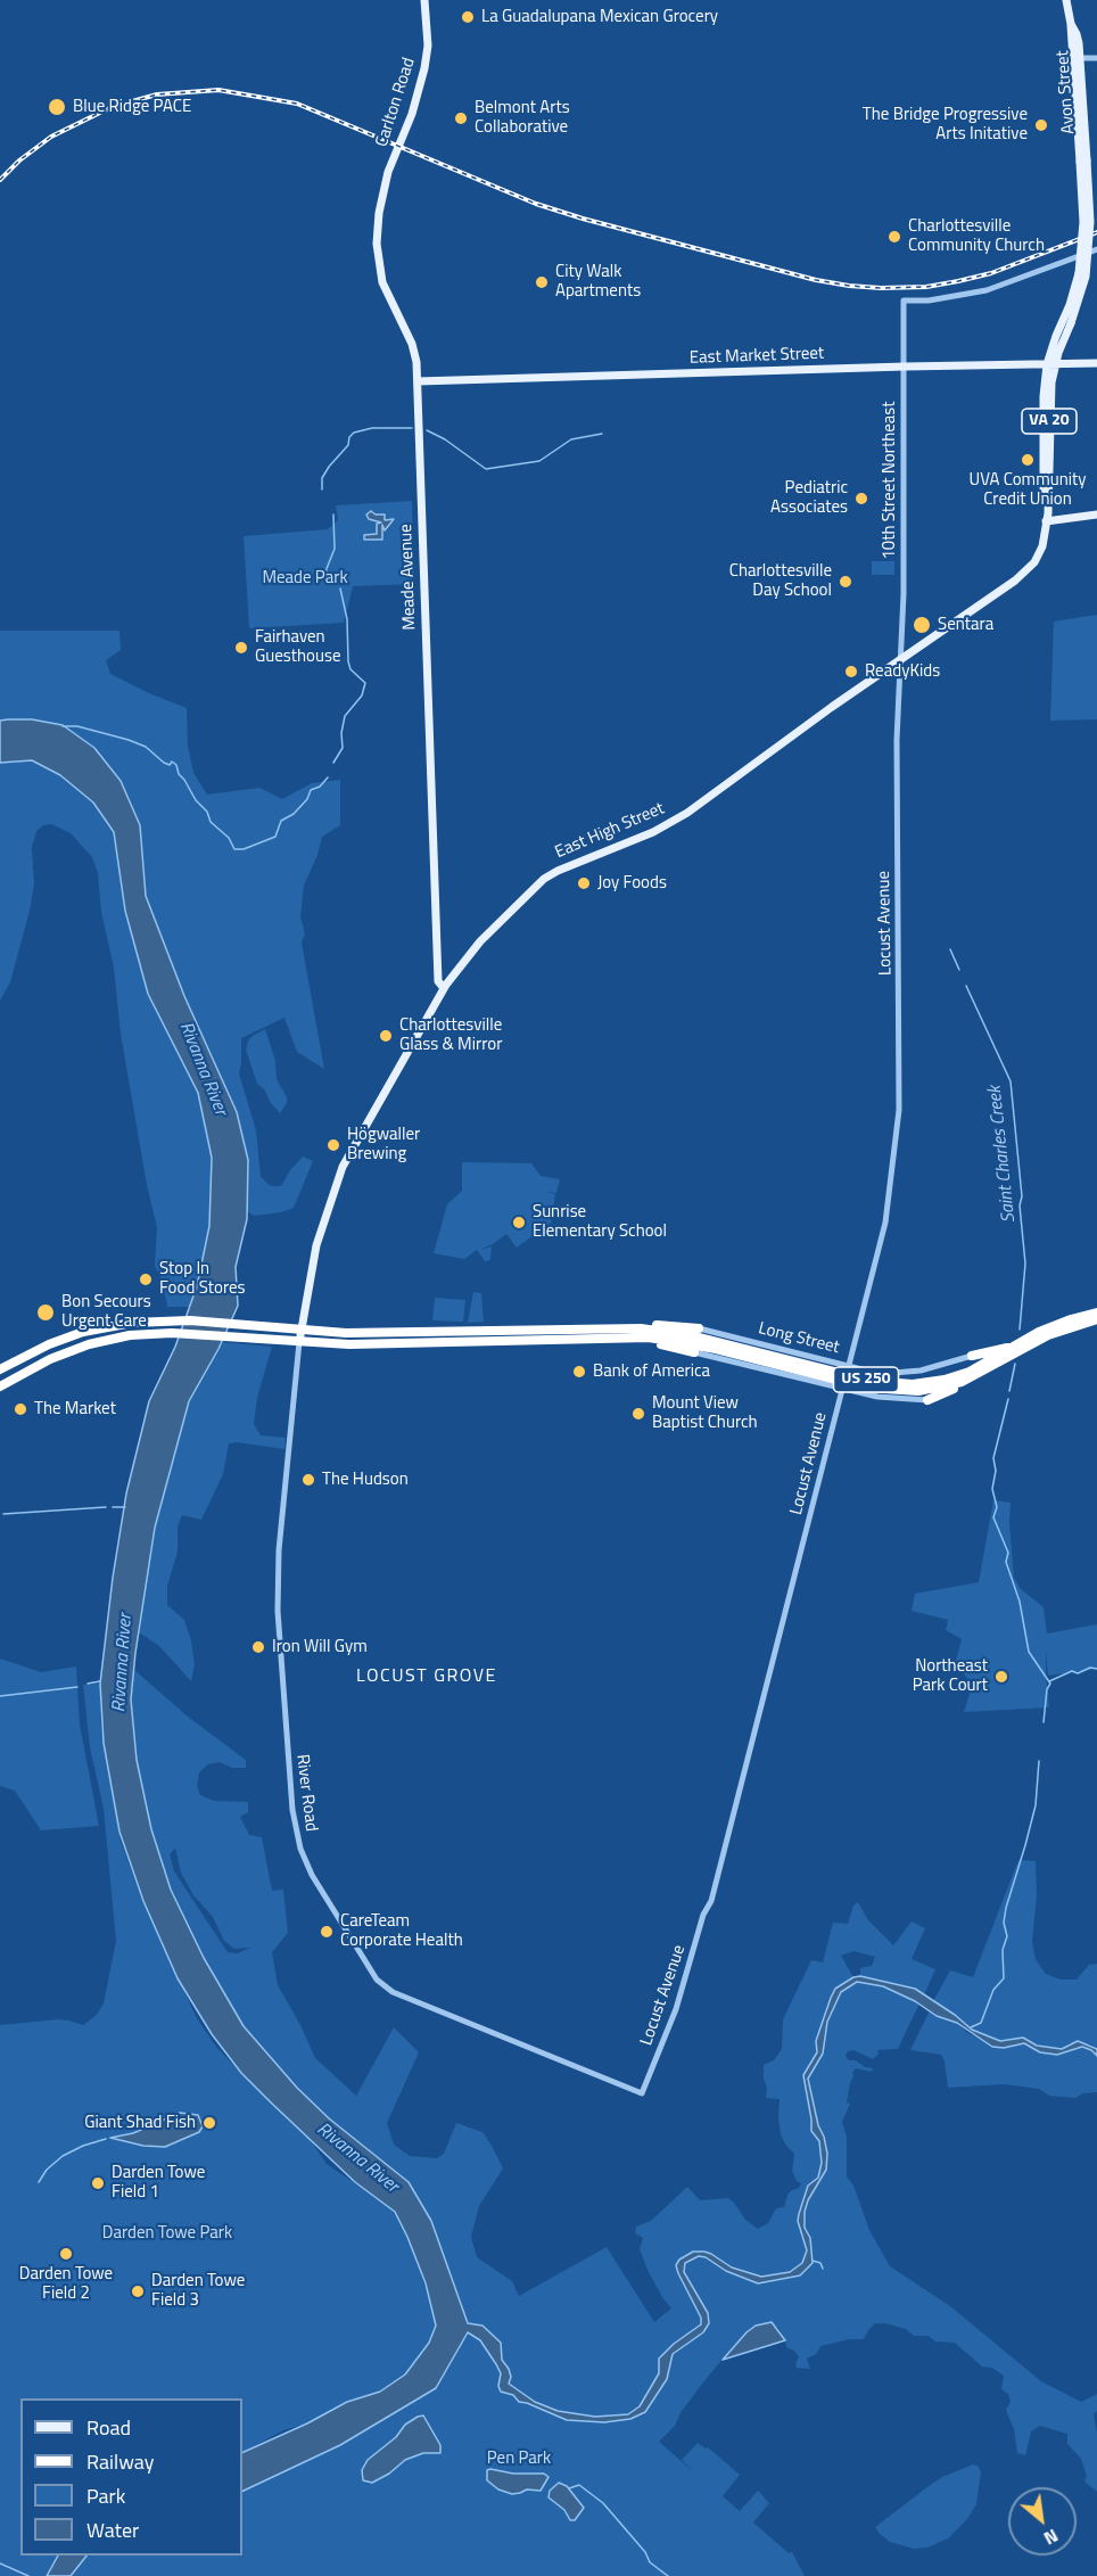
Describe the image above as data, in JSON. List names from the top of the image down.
{
  "streets": {
    "highway": ["US 250"],
    "main road": [
      "Avon Street",
      "Carlton Road",
      "East Market Street",
      "VA 20",
      "Meade Avenue",
      "East High Street"
    ],
    "street": [
      "10th Street Northeast",
      "Locust Avenue",
      "Long Street",
      "River Road"
    ]
  },
  "crossings": [
    ["Avon Street", "VA 20"],
    ["Carlton Road", "Meade Avenue"],
    ["East Market Street", "VA 20"],
    ["East Market Street", "10th Street Northeast"],
    ["East Market Street", "Meade Avenue"],
    ["VA 20", "East High Street"],
    ["10th Street Northeast", "East High Street"],
    ["10th Street Northeast", "Locust Avenue"],
    ["Meade Avenue", "East High Street"],
    ["East High Street", "Locust Avenue"],
    ["East High Street", "US 250"],
    ["East High Street", "River Road"],
    ["Locust Avenue", "Long Street"],
    ["Locust Avenue", "River Road"],
    ["US 250", "River Road"]
  ],
  "districts": ["LOCUST GROVE"],
  "water": ["Rivanna River", "Saint Charles Creek"],
  "parks": ["Meade Park", "Darden Towe Park", "Pen Park"],
  "places": [
    "La Guadalupana Mexican Grocery",
    "Blue Ridge PACE",
    "Belmont Arts Collaborative",
    "The Bridge Progressive Arts Initative",
    "Charlottesville Community Church",
    "City Walk Apartments",
    "UVA Community Credit Union",
    "Pediatric Associates",
    "Charlottesville Day School",
    "Sentara",
    "Fairhaven Guesthouse",
    "ReadyKids",
    "Joy Foods",
    "Charlottesville Glass & Mirror",
    "Högwaller Brewing",
    "Sunrise Elementary School",
    "Stop In Food Stores",
    "Bon Secours Urgent Care",
    "Bank of America",
    "The Market",
    "Mount View Baptist Church",
    "The Hudson",
    "Iron Will Gym",
    "Northeast Park Court",
    "CareTeam Corporate Health",
    "Giant Shad Fish",
    "Darden Towe Field 1",
    "Darden Towe Field 2",
    "Darden Towe Field 3"
  ],
  "legend": [
    "Road",
    "Railway",
    "Park",
    "Water"
  ],
  "north": "bottom right"
}
